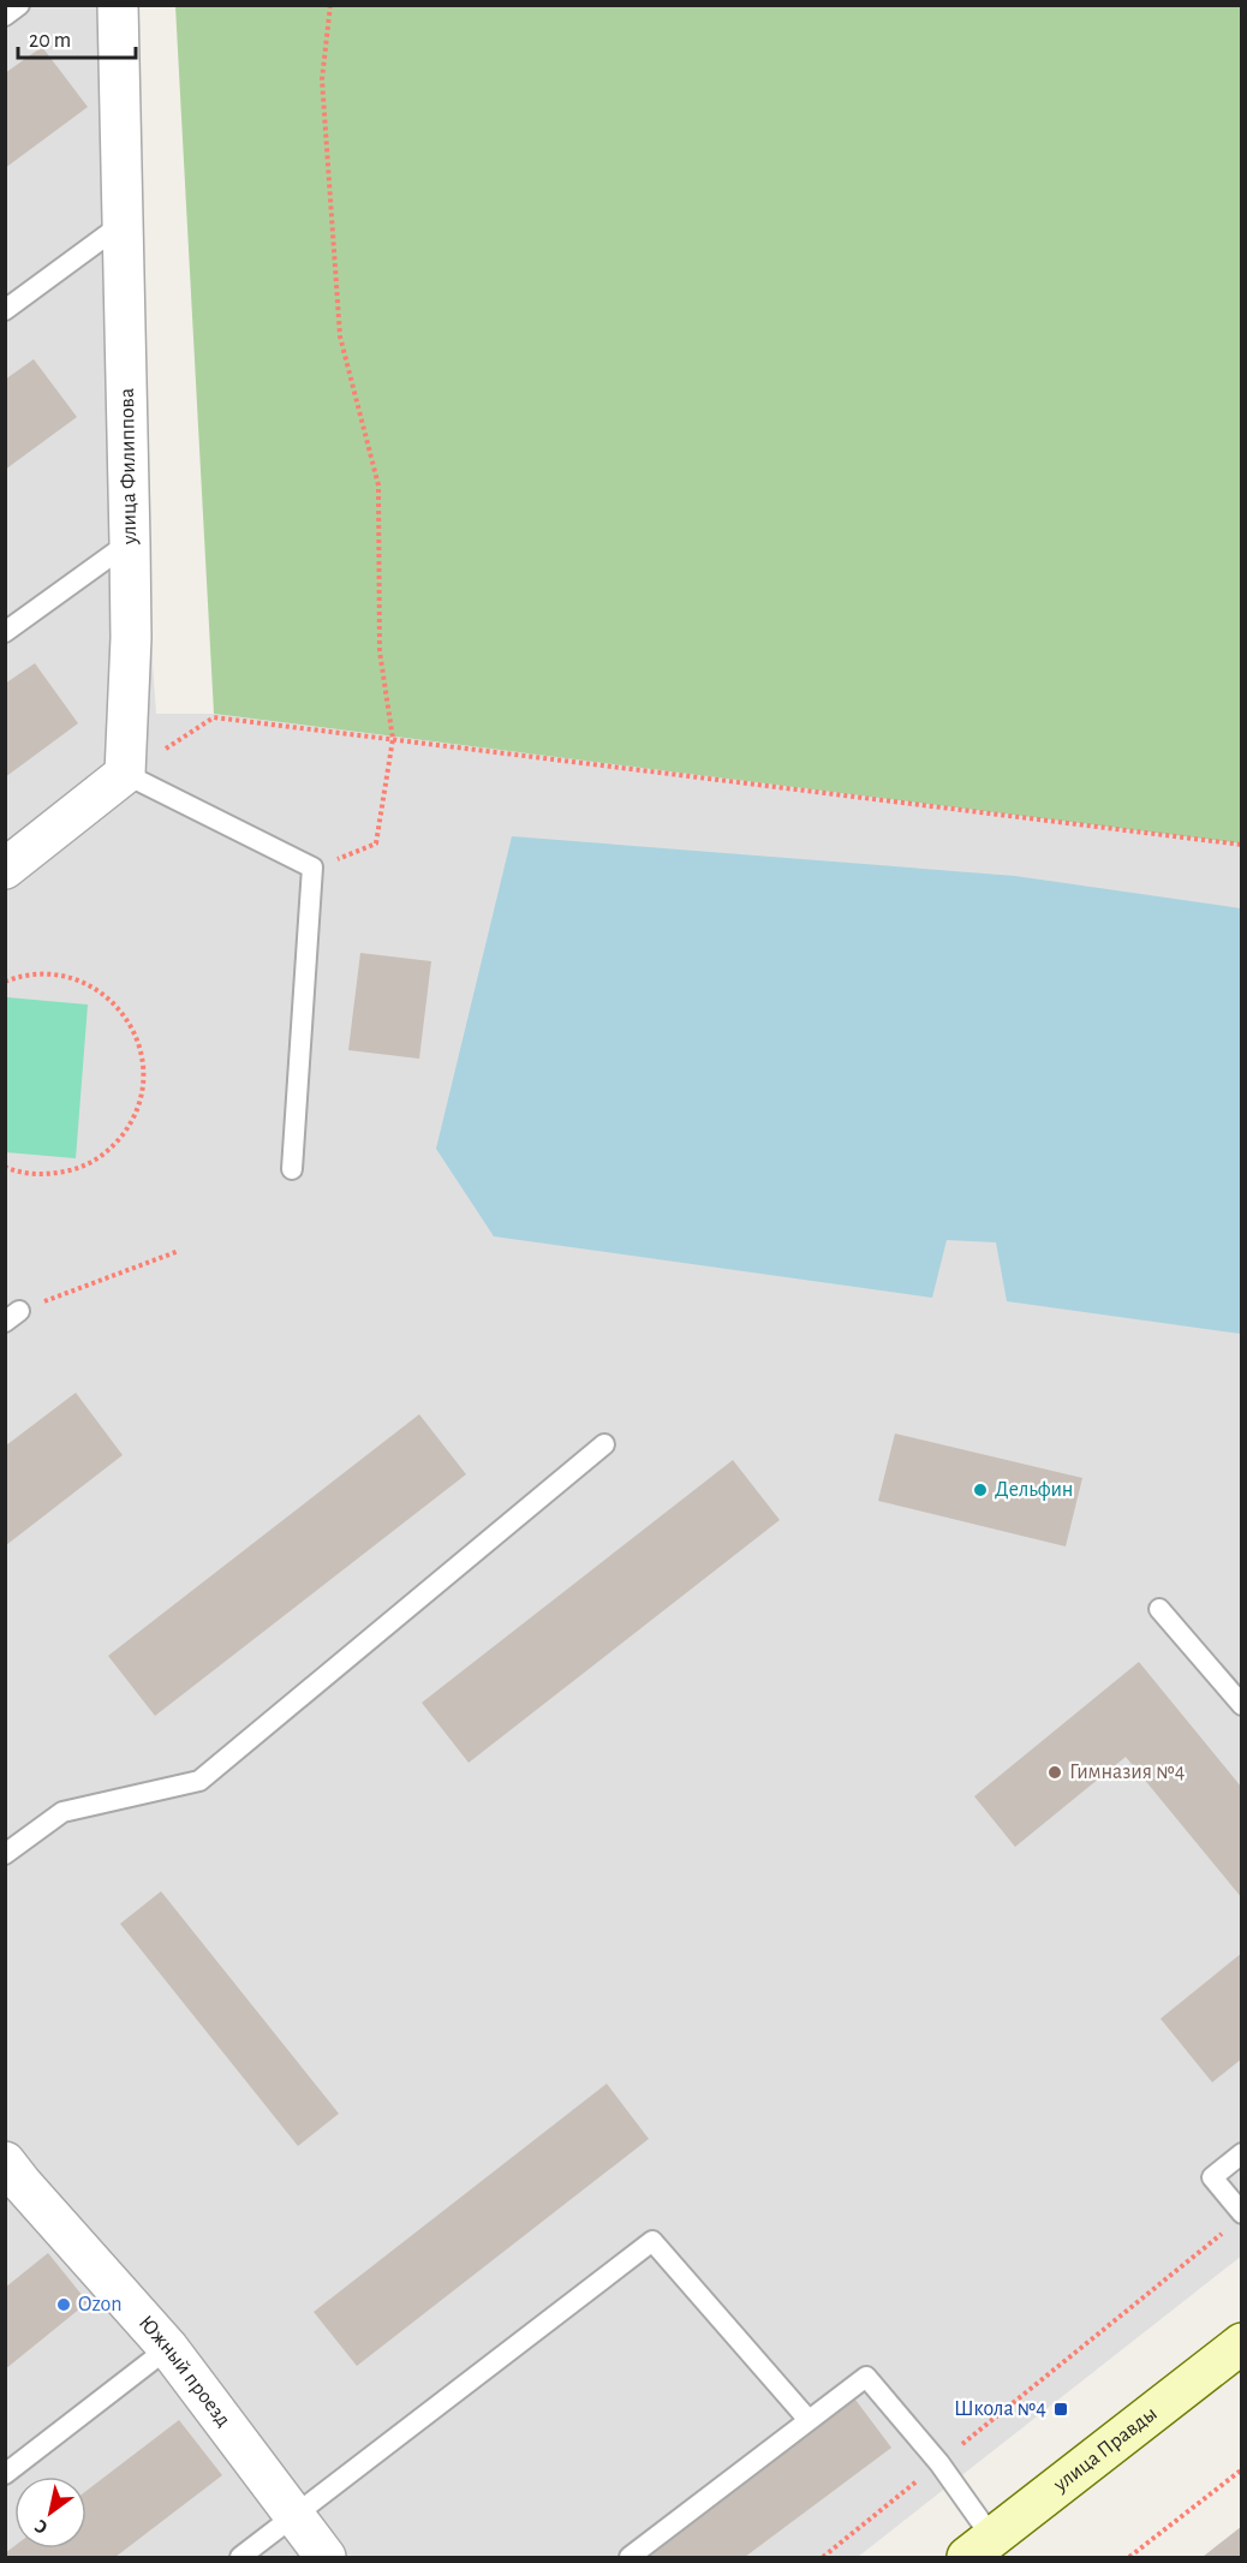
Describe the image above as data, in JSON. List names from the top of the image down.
{
  "streets": {
    "street": ["улица Филиппова", "Южный проезд", "улица Правды"]
  },
  "places": {
    "other": ["Дельфин", "Гимназия №4", "Ozon"],
    "transit": ["Школа №4"]
  },
  "scale_bar": "20 m",
  "north": "bottom left"
}
